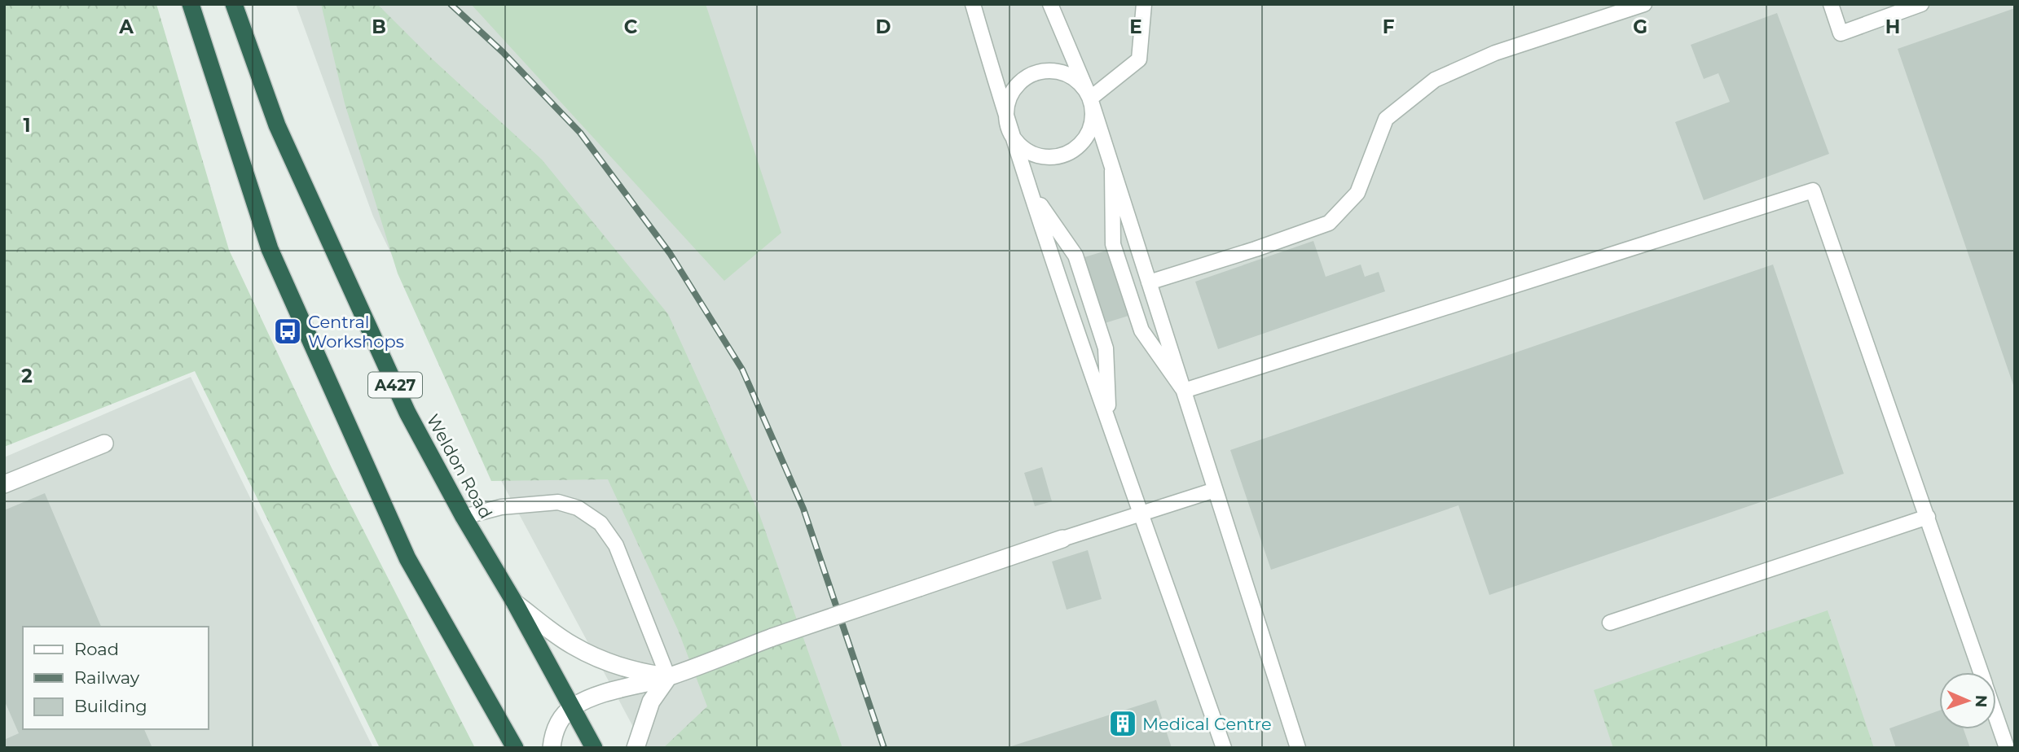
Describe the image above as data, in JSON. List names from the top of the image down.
{
  "streets": {
    "highway": ["A427", "Weldon Road"]
  },
  "places": {
    "bus stop": ["Central Workshops"],
    "building": ["Medical Centre"]
  },
  "legend": ["Road", "Railway", "Building"],
  "north": "right",
  "grid": {
    "columns": [
      "A",
      "B",
      "C",
      "D",
      "E",
      "F",
      "G",
      "H"
    ],
    "rows": ["1", "2"]
  }
}
